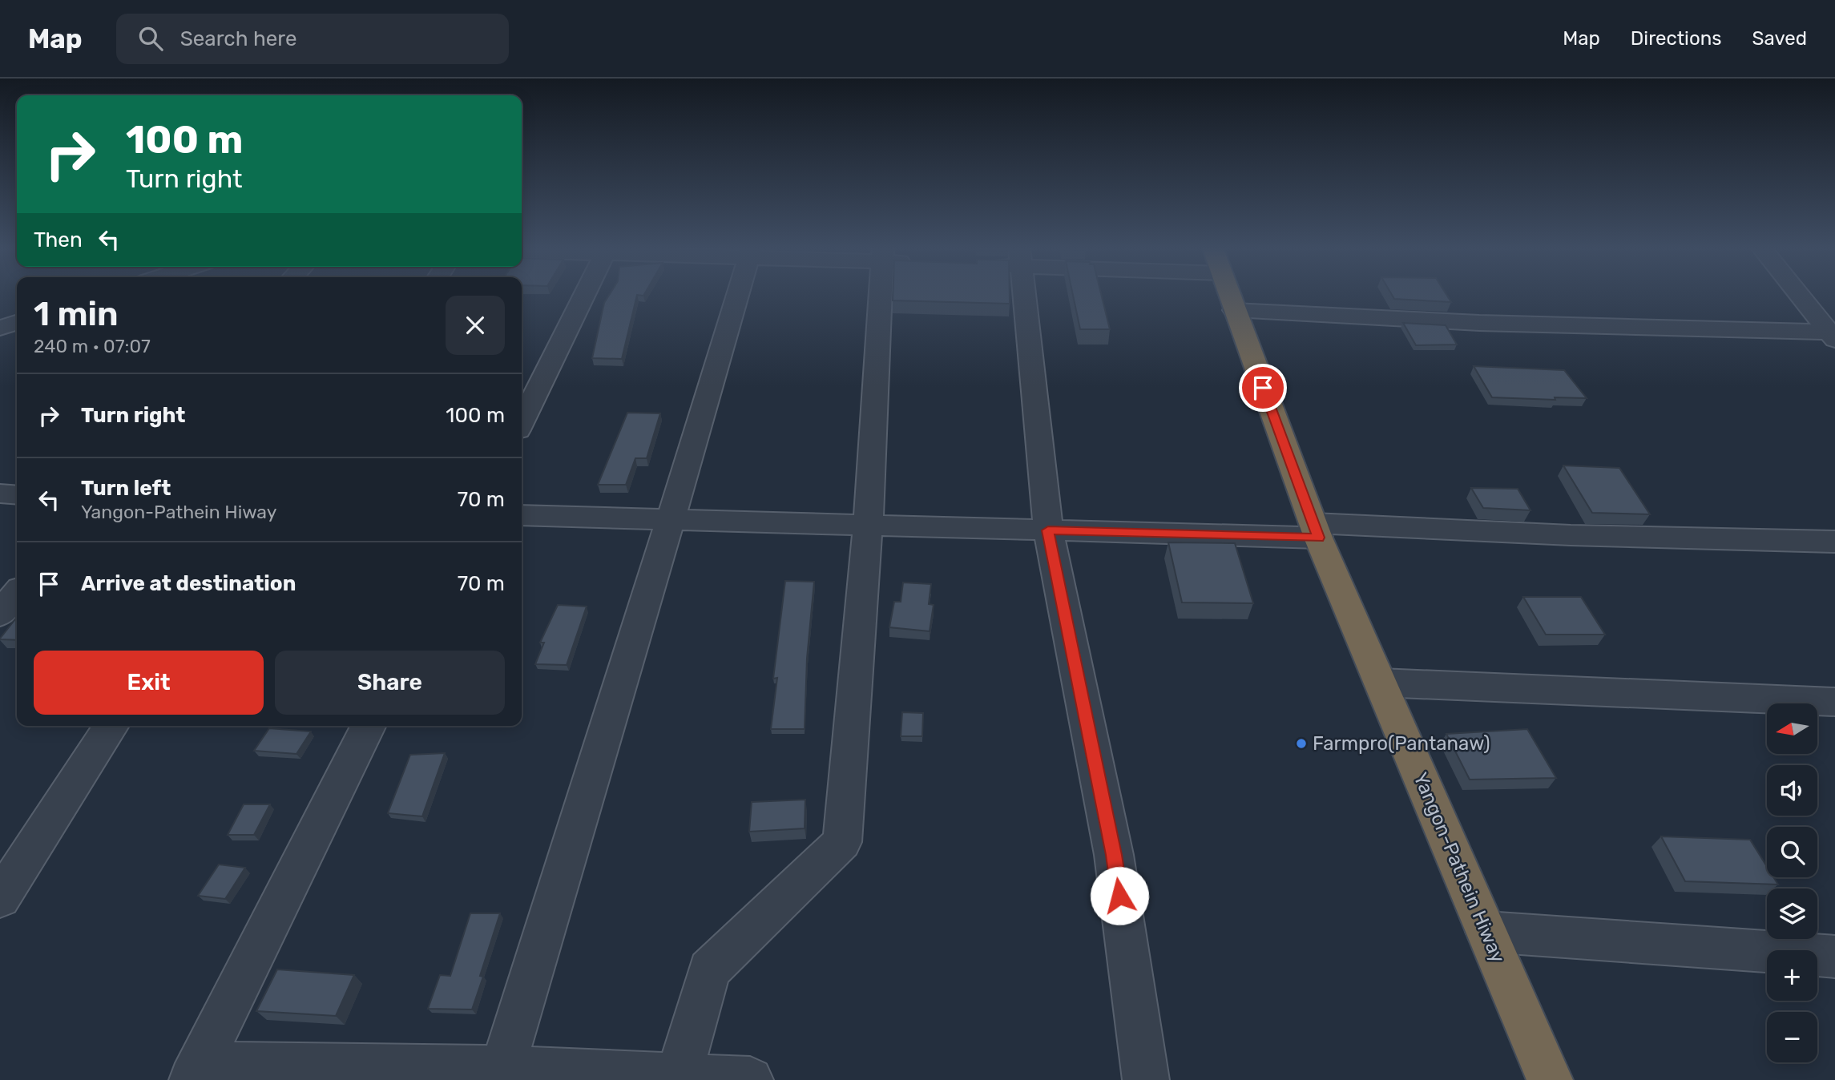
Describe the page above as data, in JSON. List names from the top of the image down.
{
  "streets": {
    "highway": ["Yangon-Pathein Hiway"]
  },
  "places": ["Farmpro(Pantanaw)"],
  "north": "left",
  "page": {
    "header": "Map",
    "search": "Search here",
    "nav": ["Map", "Directions", "Saved"],
    "turn": ["100 m", "Turn right"],
    "then": "Then",
    "heading": ["1 min", "240 m · 07:07"],
    "list": [
      {
        "name": "Turn right",
        "value": "100 m"
      },
      {
        "name": "Turn left",
        "note": "Yangon-Pathein Hiway",
        "value": "70 m"
      },
      {
        "name": "Arrive at destination",
        "value": "70 m"
      }
    ],
    "buttons": ["Exit", "Share"],
    "map_buttons": ["+", "−"]
  }
}
